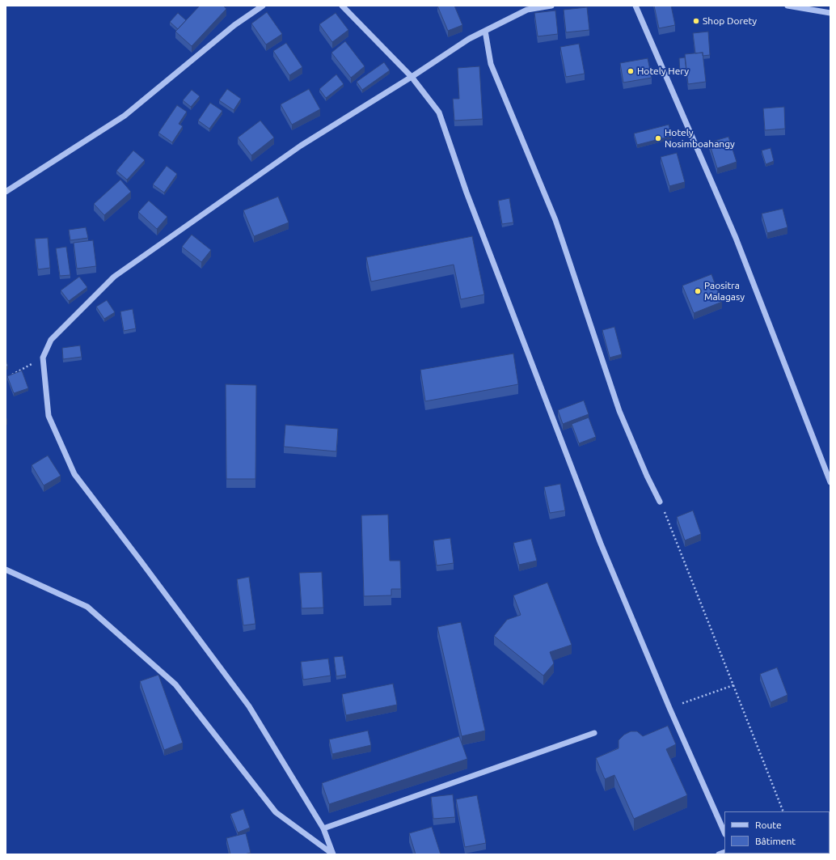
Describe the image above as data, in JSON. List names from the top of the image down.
{
  "places": [
    "Shop Dorety",
    "Hotely Hery",
    "Hotely Nosimboahangy",
    "Paositra Malagasy"
  ],
  "legend": ["Route", "Bâtiment"]
}
